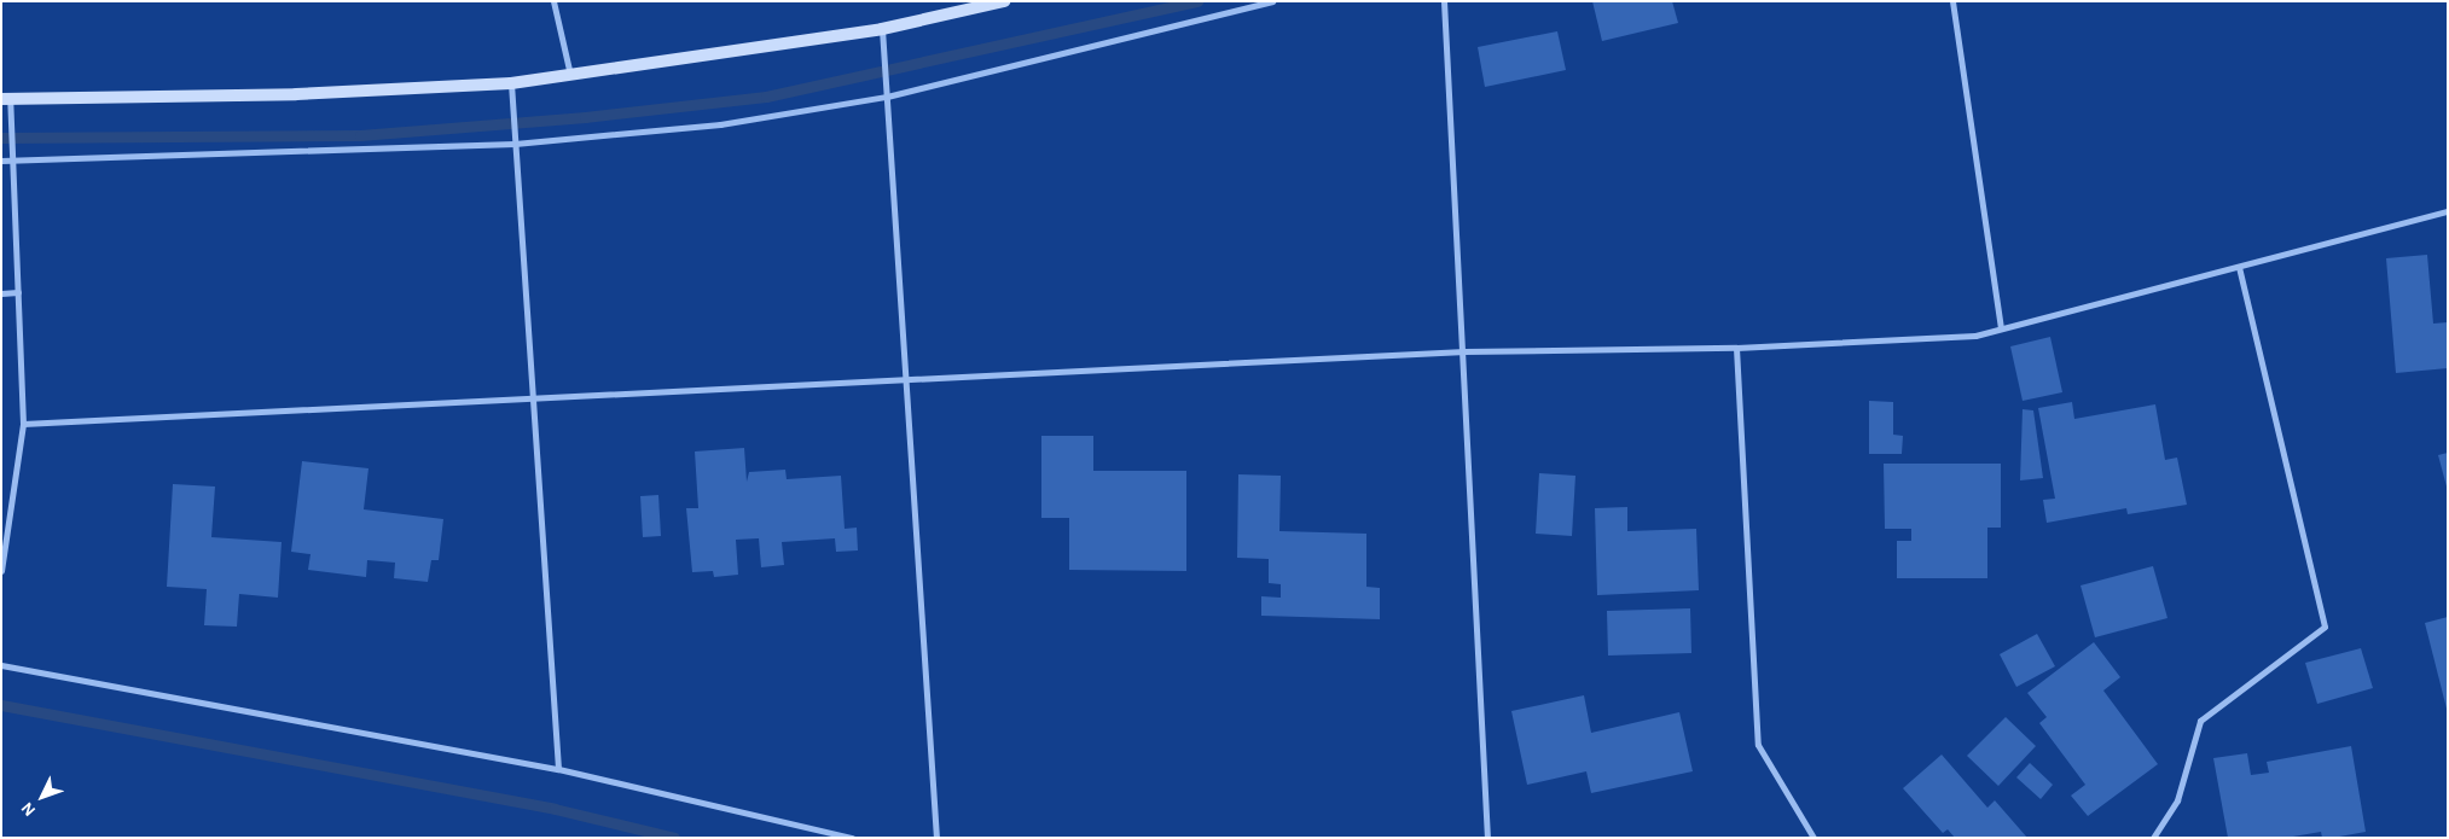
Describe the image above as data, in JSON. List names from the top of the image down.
{
  "north": "bottom left"
}
